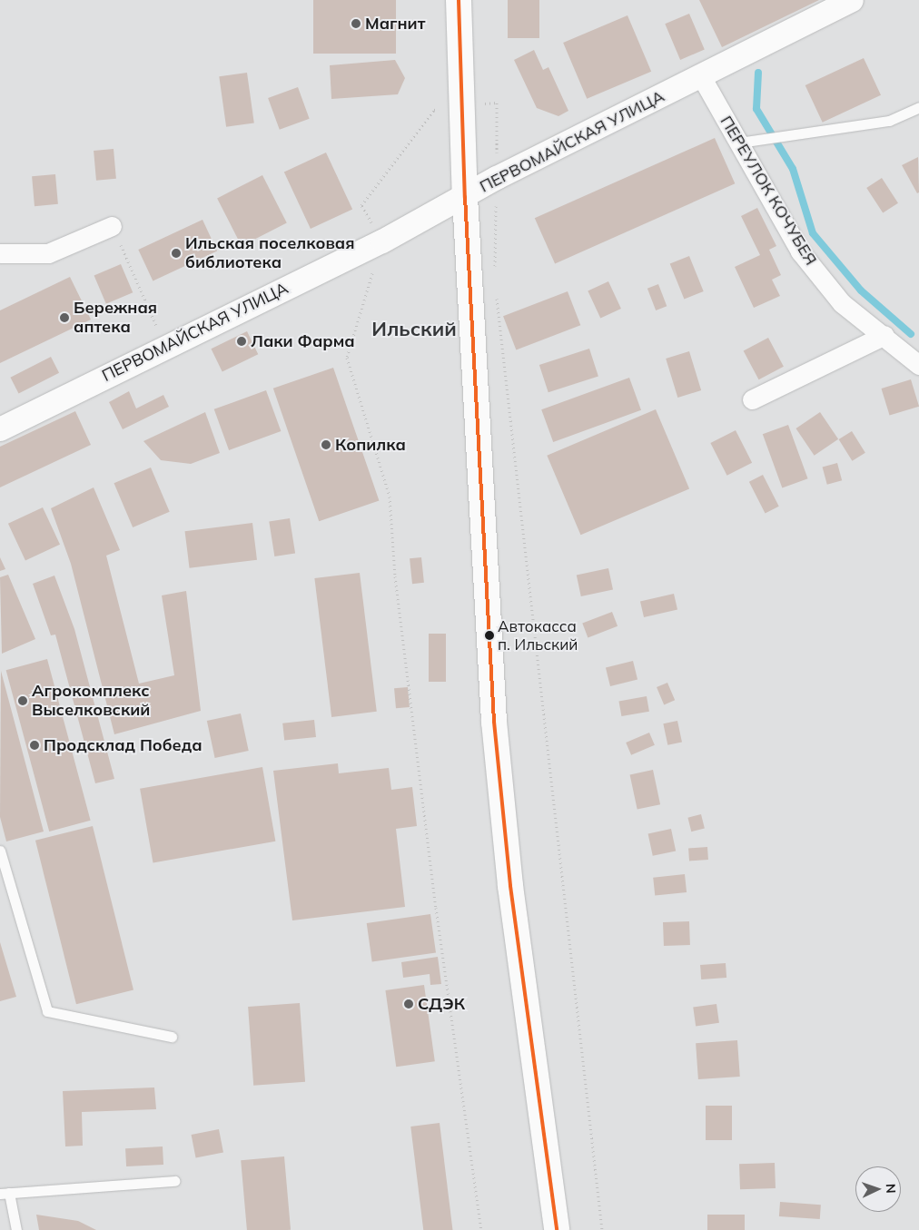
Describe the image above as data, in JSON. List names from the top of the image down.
{
  "streets": {
    "street": ["ПЕРВОМАЙСКАЯ УЛИЦА", "ПЕРЕУЛОК КОЧУБЕЯ"]
  },
  "crossings": [
    ["ПЕРВОМАЙСКАЯ УЛИЦА", "ПЕРЕУЛОК КОЧУБЕЯ"]
  ],
  "districts": ["Ильский"],
  "places": [
    "Магнит",
    "Ильская поселковая библиотека",
    "Бережная аптека",
    "Лаки Фарма",
    "Копилка",
    "Автокасса п. Ильский",
    "Агрокомплекс Выселковский",
    "Продсклад Победа",
    "СДЭК"
  ],
  "north": "right"
}
